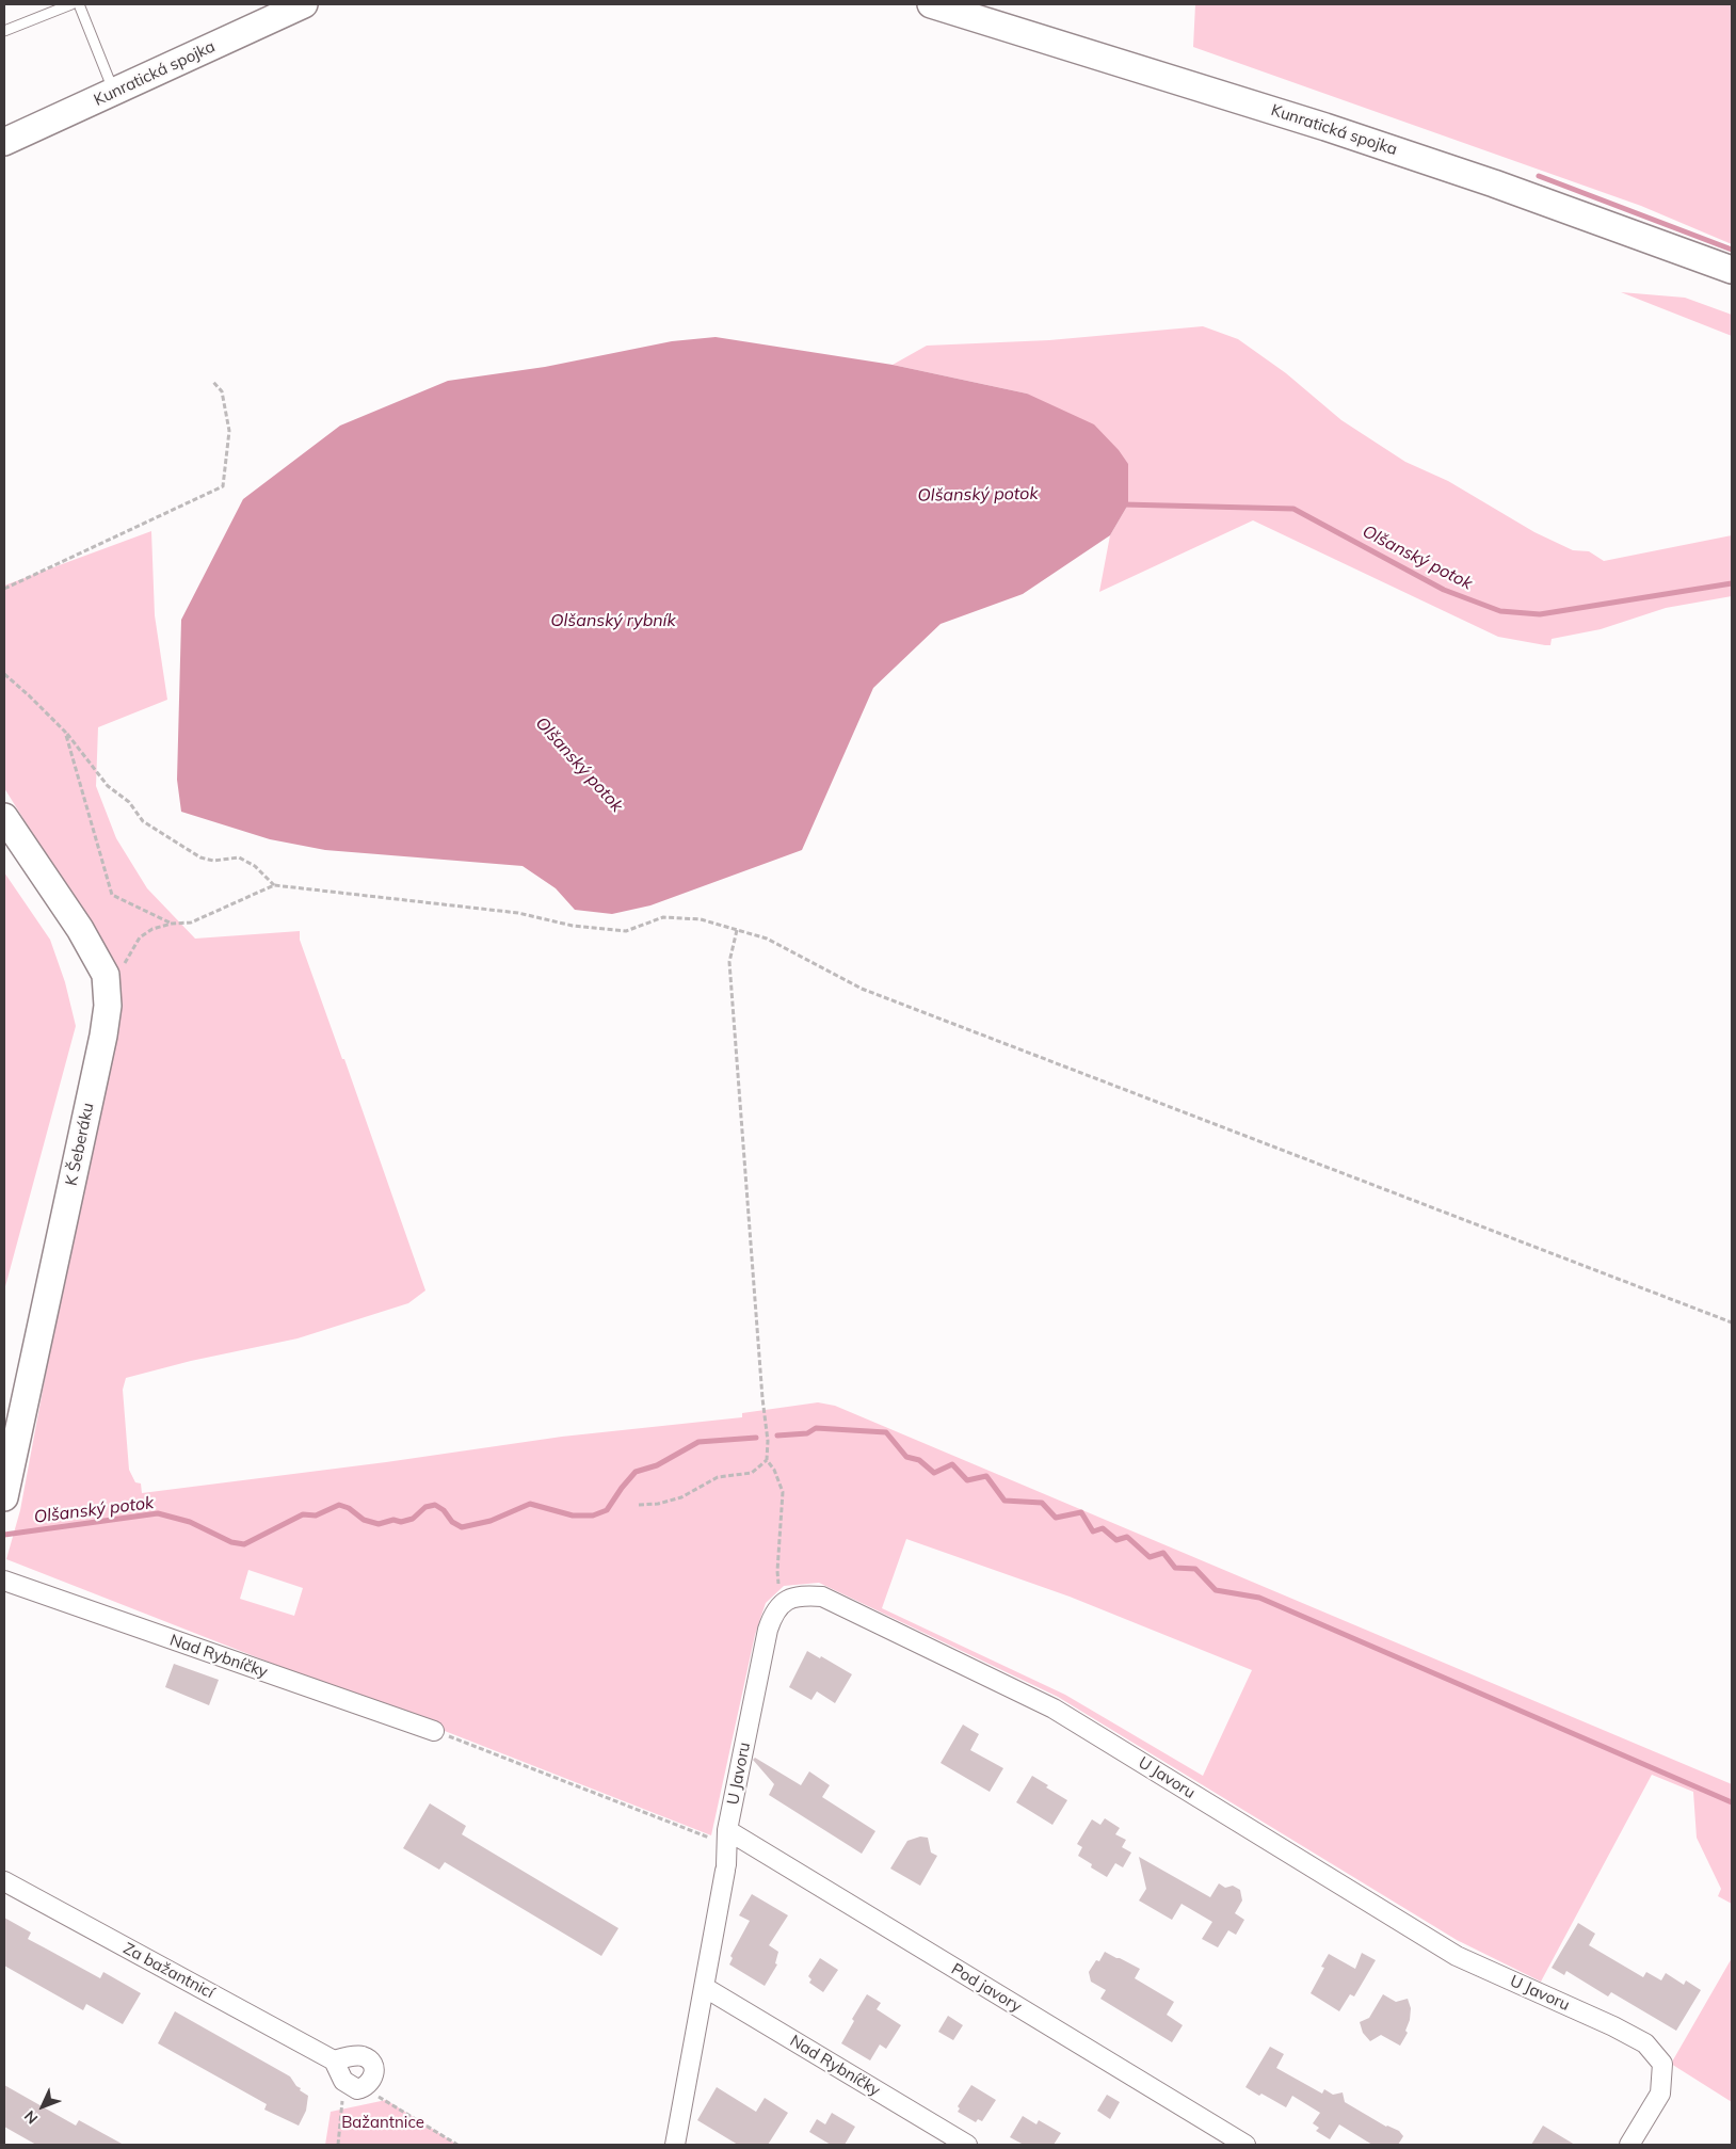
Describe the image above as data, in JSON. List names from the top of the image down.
{
  "streets": {
    "main road": ["Kunratická spojka", "K Šeberáku"],
    "street": [
      "Nad Rybníčky",
      "U Javoru",
      "Za bažantnicí",
      "Pod javory"
    ]
  },
  "crossings": [
    ["Nad Rybníčky", "U Javoru"],
    ["U Javoru", "Pod javory"]
  ],
  "water": ["Olšanský potok", "Olšanský rybník"],
  "parks": ["Bažantnice"],
  "north": "bottom left"
}
